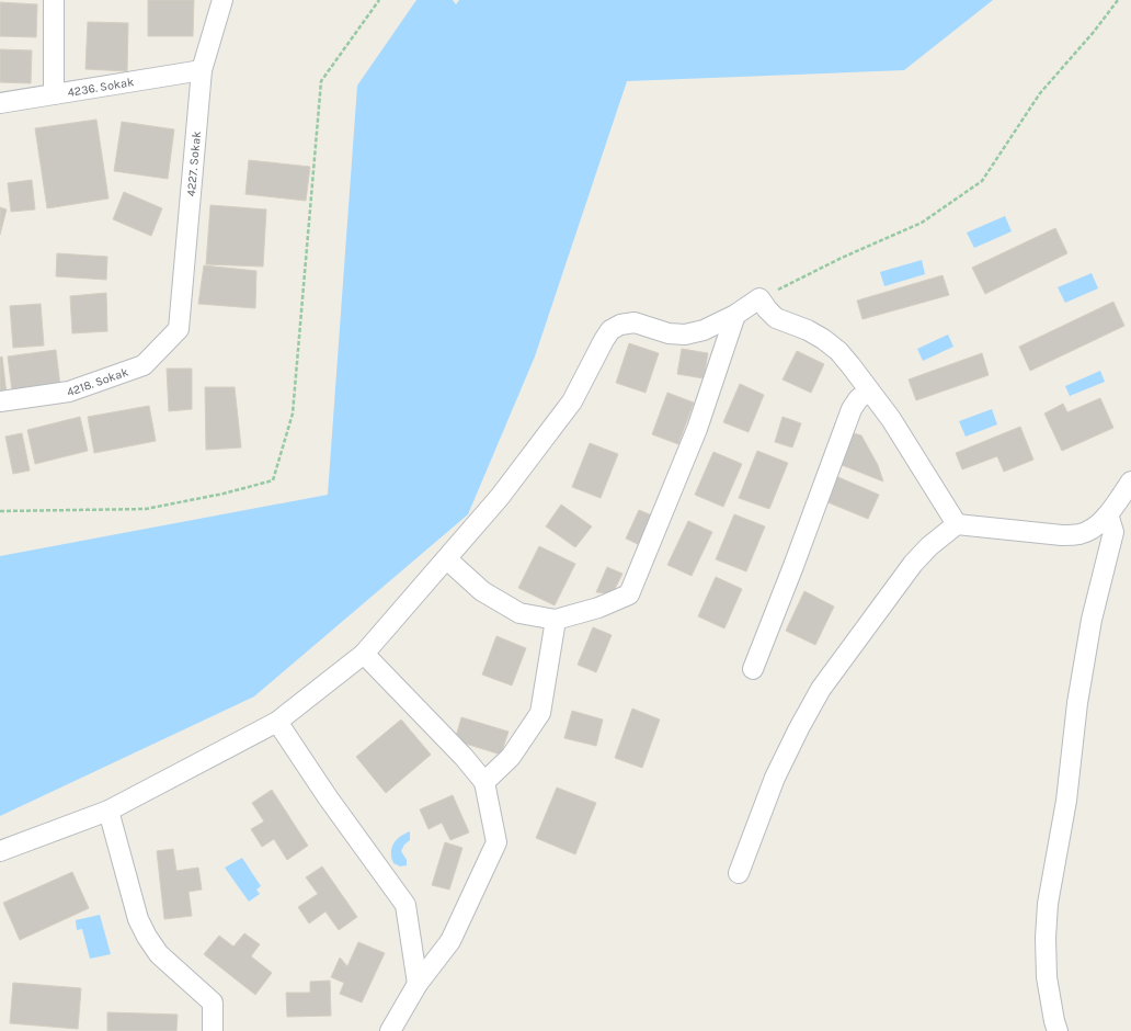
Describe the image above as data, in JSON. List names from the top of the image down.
{
  "streets": {
    "street": ["4236. Sokak", "4227. Sokak", "4218. Sokak"]
  },
  "crossings": [
    ["4236. Sokak", "4227. Sokak"],
    ["4227. Sokak", "4218. Sokak"]
  ]
}
